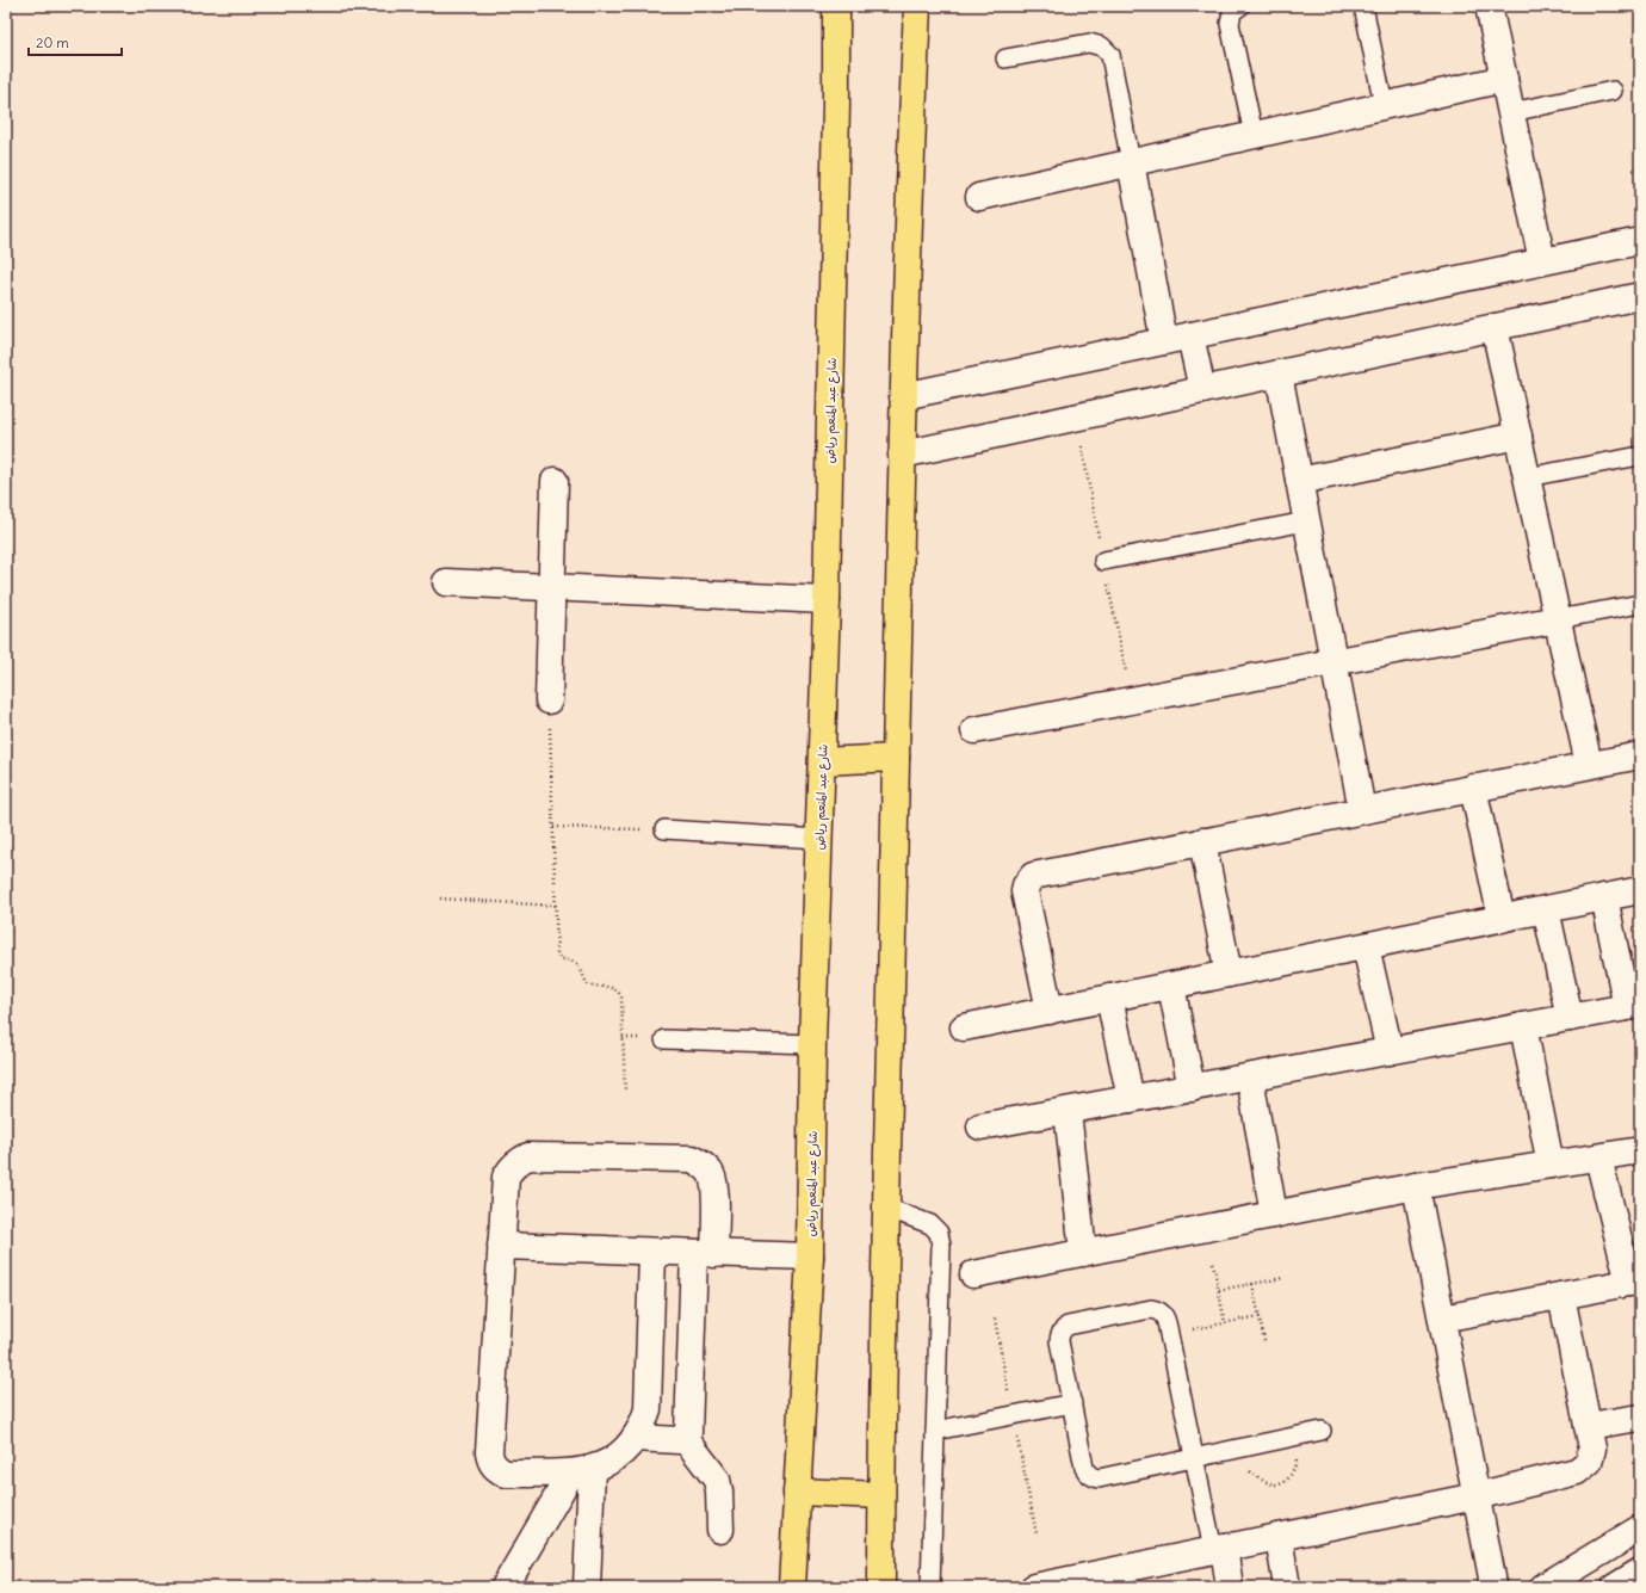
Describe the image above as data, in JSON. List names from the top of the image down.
{
  "streets": {
    "main road": ["شارع عبد المنعم رياض"]
  },
  "scale_bar": "20 m"
}
